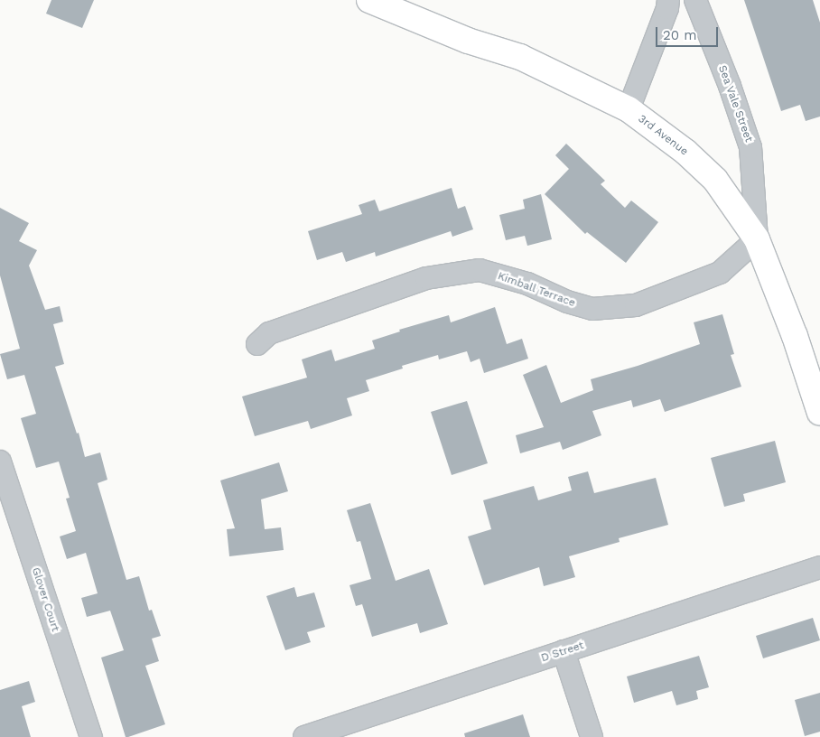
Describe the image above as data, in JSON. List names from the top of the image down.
{
  "streets": {
    "main road": ["3rd Avenue"],
    "street": [
      "Sea Vale Street",
      "Kimball Terrace",
      "Glover Court",
      "D Street"
    ]
  },
  "crossings": [
    ["Sea Vale Street", "3rd Avenue"],
    ["Sea Vale Street", "Kimball Terrace"],
    ["3rd Avenue", "Kimball Terrace"]
  ],
  "scale_bar": "20 m"
}
